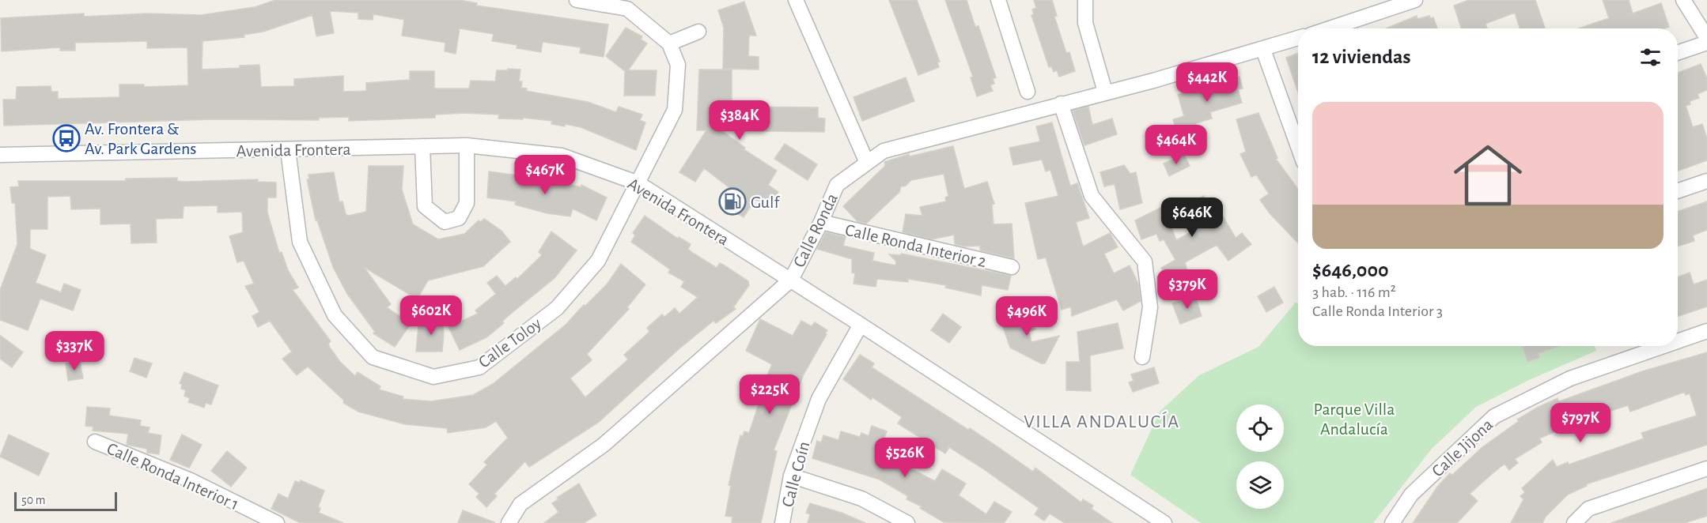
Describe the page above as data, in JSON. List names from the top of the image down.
{
  "streets": {
    "street": [
      "Avenida Frontera",
      "Calle Ronda",
      "Calle Ronda Interior 2",
      "Calle Toloy",
      "Calle Jijona",
      "Calle Coín",
      "Calle Ronda Interior 1"
    ]
  },
  "crossings": [
    ["Avenida Frontera", "Calle Ronda"],
    ["Avenida Frontera", "Calle Toloy"],
    ["Avenida Frontera", "Calle Coín"],
    ["Calle Ronda", "Calle Ronda Interior 2"]
  ],
  "districts": ["VILLA ANDALUCÍA"],
  "parks": ["Parque Villa Andalucía"],
  "places": {
    "bus stop": ["Av. Frontera & Av. Park Gardens"],
    "fuel station": ["Gulf"]
  },
  "scale_bar": "50 m",
  "page": {
    "heading": "12 viviendas",
    "price": [
      "$442K",
      "$384K",
      "$464K",
      "$467K",
      "$646K",
      "$379K",
      "$602K",
      "$496K",
      "$337K",
      "$225K",
      "$797K",
      "$526K"
    ],
    "list": [
      {
        "name": "$646,000",
        "note": "3 hab. · 116 m² · Calle Ronda Interior 3"
      }
    ],
    "scale": "50 m"
  }
}
